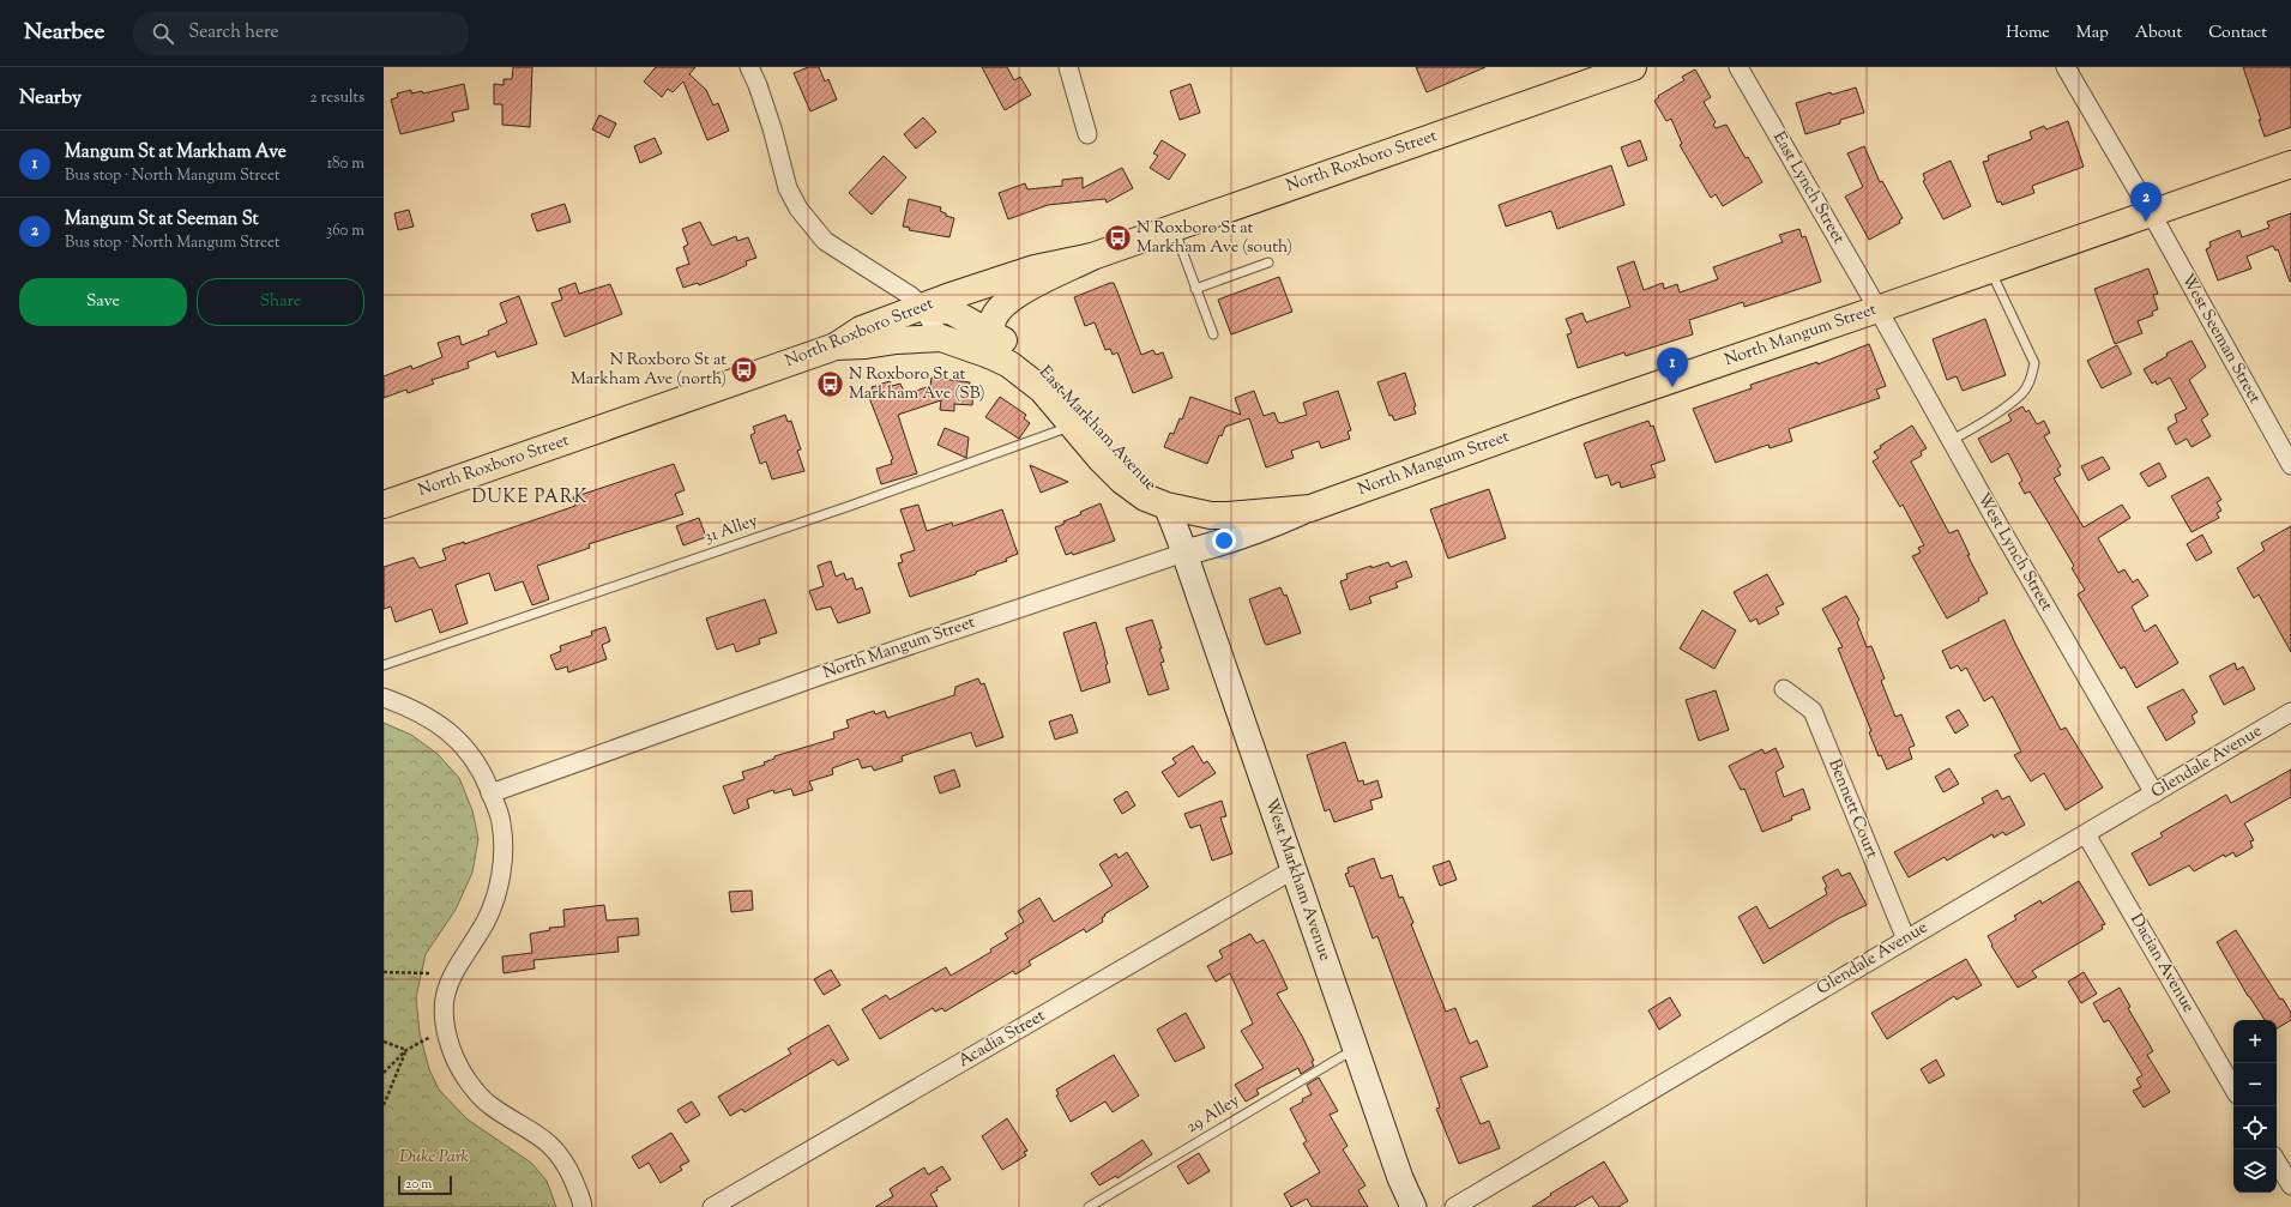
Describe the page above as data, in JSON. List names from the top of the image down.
{
  "streets": {
    "main road": ["North Roxboro Street", "North Mangum Street", "East Markham Avenue"],
    "street": [
      "East Lynch Street",
      "West Seeman Street",
      "West Lynch Street",
      "Glendale Avenue",
      "Bennett Court",
      "West Markham Avenue",
      "Dacian Avenue",
      "Acadia Street"
    ],
    "lane": ["31 Alley", "29 Alley"]
  },
  "crossings": [
    ["North Roxboro Street", "East Markham Avenue"],
    ["East Lynch Street", "North Mangum Street"],
    ["East Lynch Street", "West Lynch Street"],
    ["North Mangum Street", "West Seeman Street"],
    ["North Mangum Street", "East Markham Avenue"],
    ["North Mangum Street", "West Lynch Street"],
    ["North Mangum Street", "West Markham Avenue"],
    ["East Markham Avenue", "31 Alley"],
    ["East Markham Avenue", "West Markham Avenue"],
    ["West Lynch Street", "Glendale Avenue"],
    ["Glendale Avenue", "Bennett Court"],
    ["Glendale Avenue", "Dacian Avenue"],
    ["West Markham Avenue", "Acadia Street"],
    ["West Markham Avenue", "29 Alley"]
  ],
  "districts": ["DUKE PARK"],
  "parks": ["Duke Park"],
  "places": {
    "bus stop": ["N Roxboro St at Markham Ave (south)", "N Roxboro St at Markham Ave (north)", "N Roxboro St at Markham Ave (SB)"]
  },
  "scale_bar": "20 m",
  "page": {
    "header": "Nearbee",
    "search": "Search here",
    "nav": [
      "Home",
      "Map",
      "About",
      "Contact"
    ],
    "heading": ["Nearby", "2 results"],
    "list": [
      {
        "mark": "1",
        "name": "Mangum St at Markham Ave",
        "note": "Bus stop · North Mangum Street",
        "value": "180 m"
      },
      {
        "mark": "2",
        "name": "Mangum St at Seeman St",
        "note": "Bus stop · North Mangum Street",
        "value": "360 m"
      }
    ],
    "pins": ["2", "1"],
    "buttons": ["Save", "Share"],
    "map_buttons": ["+", "−"],
    "scale": "20 m"
  }
}
